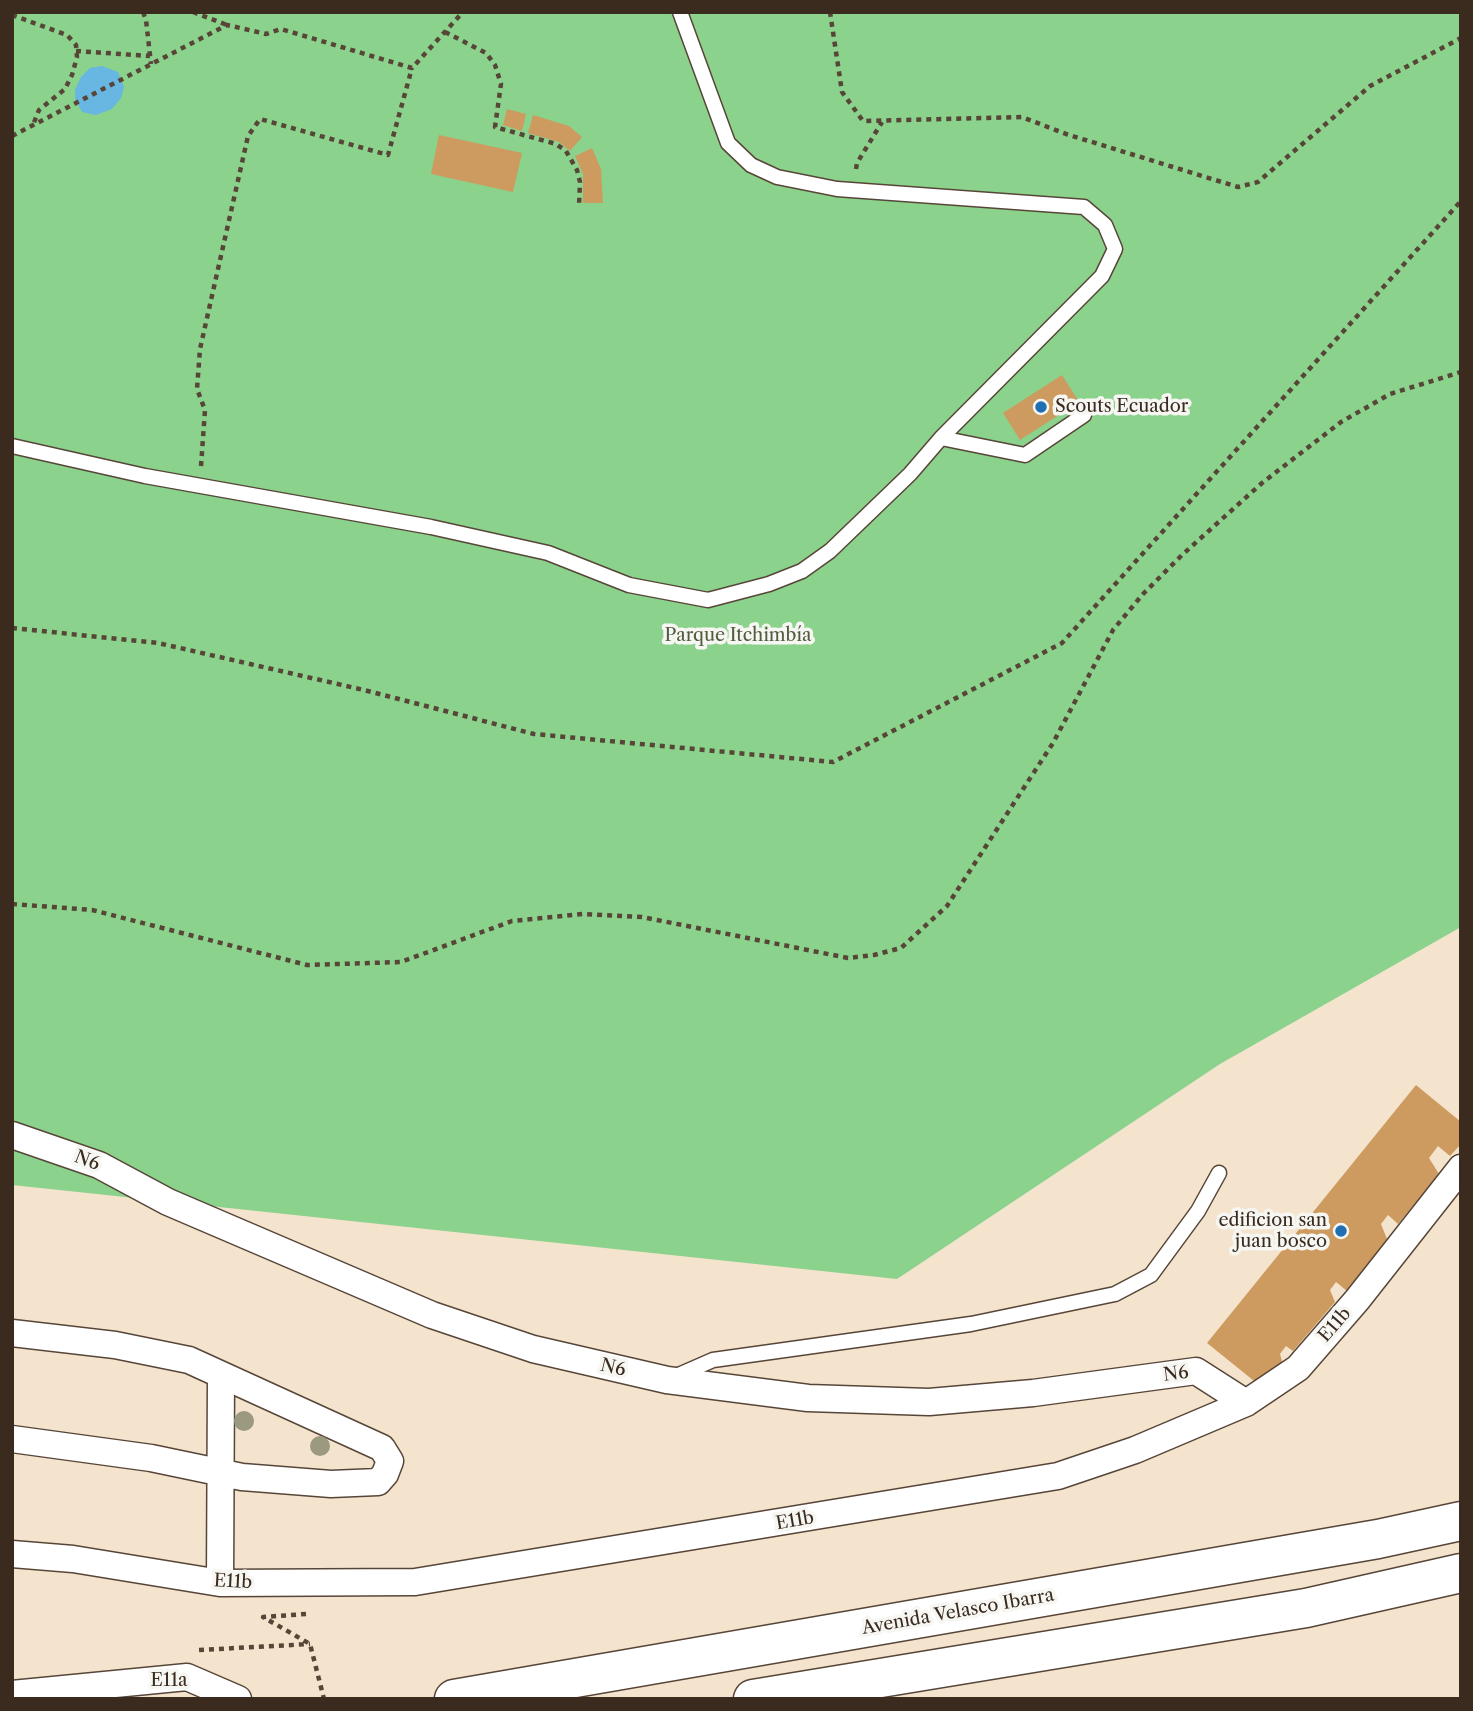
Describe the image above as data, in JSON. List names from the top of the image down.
{
  "streets": {
    "main road": ["Avenida Velasco Ibarra"],
    "street": ["N6", "E11b", "E11a"]
  },
  "crossings": [
    ["N6", "E11b"]
  ],
  "parks": ["Parque Itchimbía"],
  "places": ["Scouts Ecuador", "edificion san juan bosco"]
}
